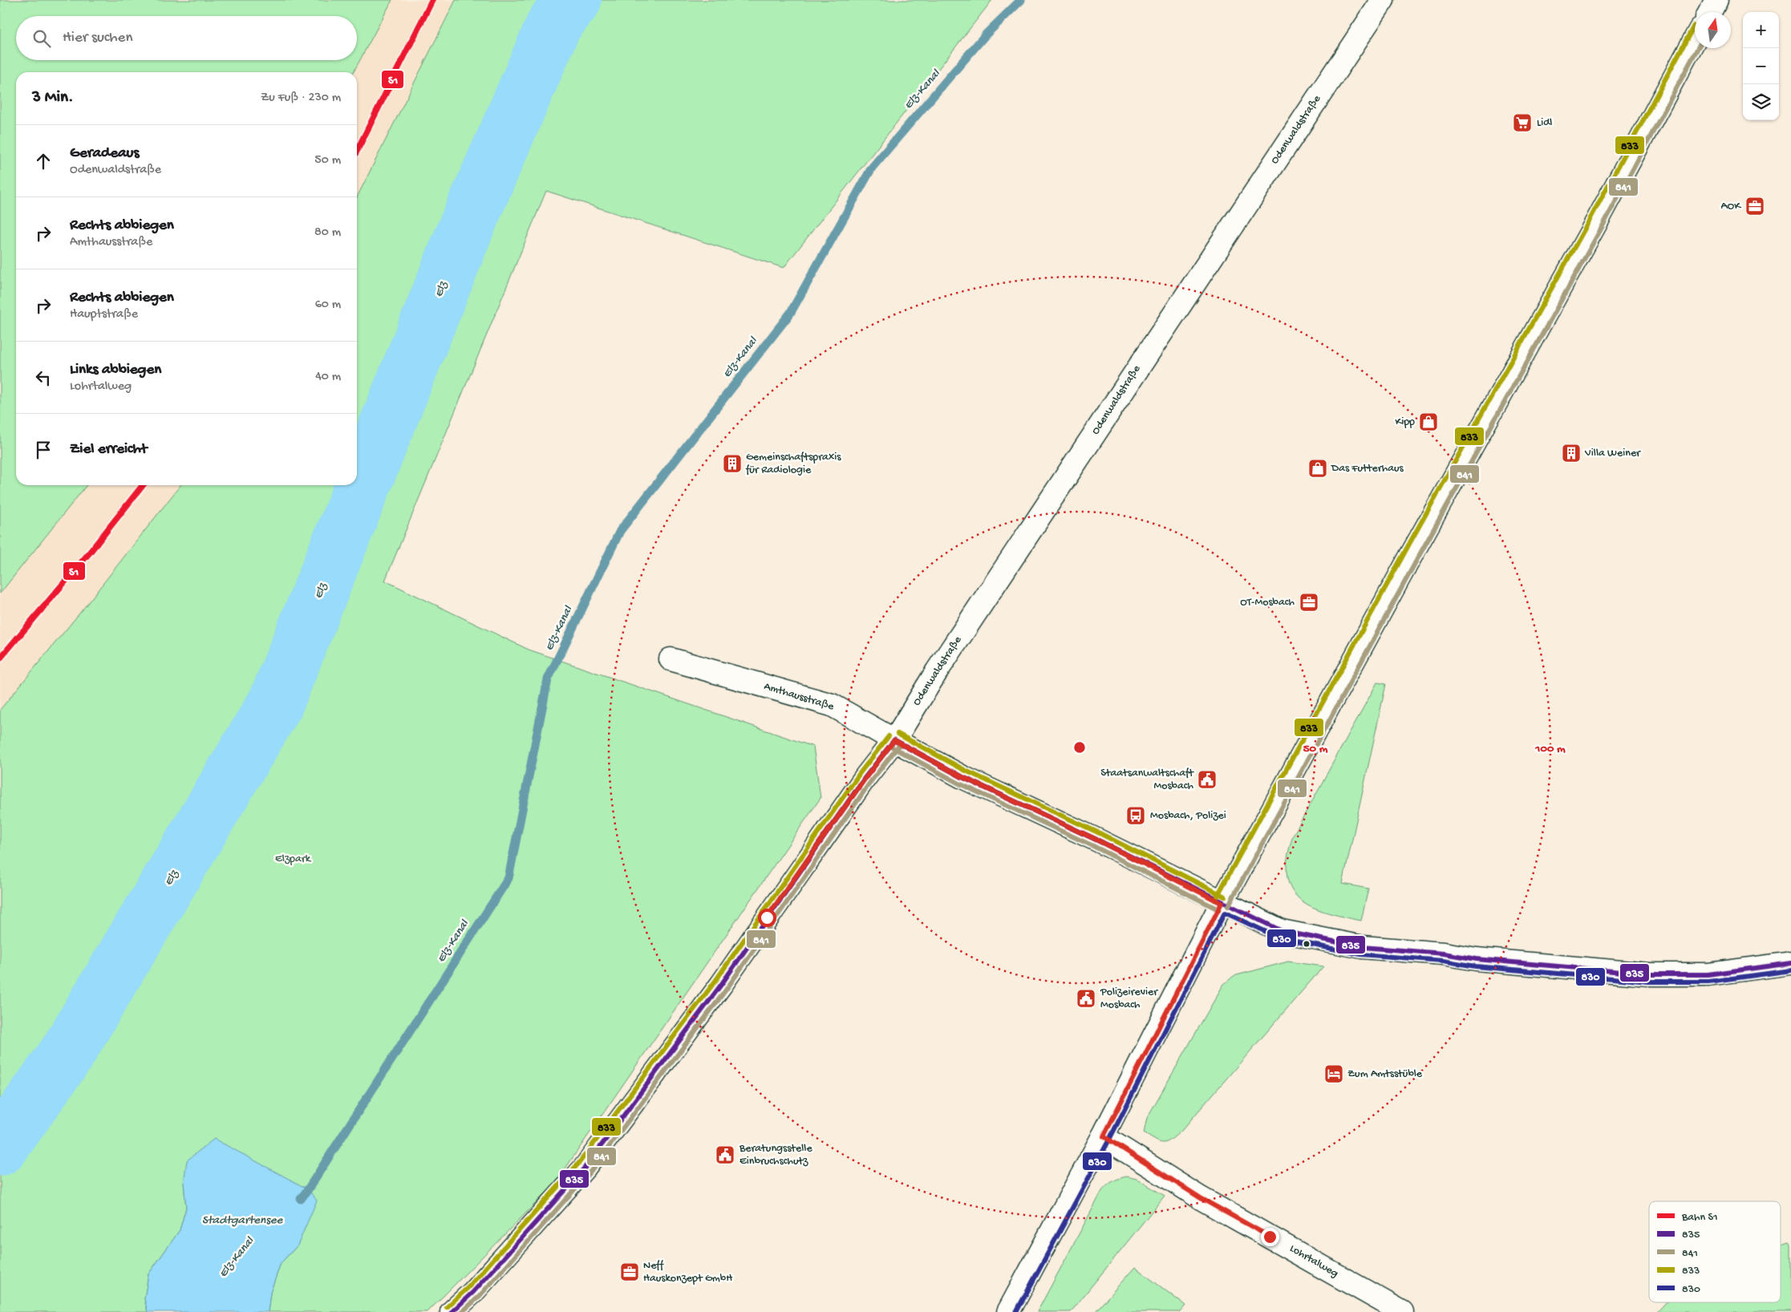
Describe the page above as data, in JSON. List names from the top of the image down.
{
  "streets": {
    "main road": ["Odenwaldstraße", "Amthausstraße", "Lohrtalweg"]
  },
  "crossings": [
    ["Odenwaldstraße", "Amthausstraße"]
  ],
  "water": ["Elz-Kanal", "Elz", "Stadtgartensee"],
  "parks": ["Elzpark"],
  "places": {
    "supermarket": ["Lidl"],
    "office": ["AOK", "OT-Mosbach", "Neff Hauskonzept GmbH"],
    "shop": ["Kipp", "Das Futterhaus"],
    "building": ["Villa Weiner", "Gemeinschaftspraxis für Radiologie"],
    "public building": ["Staatsanwaltschaft Mosbach", "Polizeirevier Mosbach", "Beratungsstelle Einbruchschutz"],
    "bus stop": ["Mosbach, Polizei"],
    "hotel": ["Zum Amtsstüble"]
  },
  "lines": [
    "rail line S1",
    "transit line 833",
    "transit line 841",
    "transit line 835",
    "transit line 830"
  ],
  "legend": [
    "Bahn S1",
    "835",
    "841",
    "833",
    "830"
  ],
  "north": "top",
  "page": {
    "map_buttons": ["+", "−"],
    "search": "Hier suchen",
    "heading": ["3 Min.", "Zu Fuß · 230 m"],
    "list": [
      ["Geradeaus", "Odenwaldstraße", "50 m"],
      ["Rechts abbiegen", "Amthausstraße", "80 m"],
      ["Rechts abbiegen", "Hauptstraße", "60 m"],
      ["Links abbiegen", "Lohrtalweg", "40 m"],
      "Ziel erreicht"
    ]
  },
  "rings": ["50 m", "100 m"]
}
